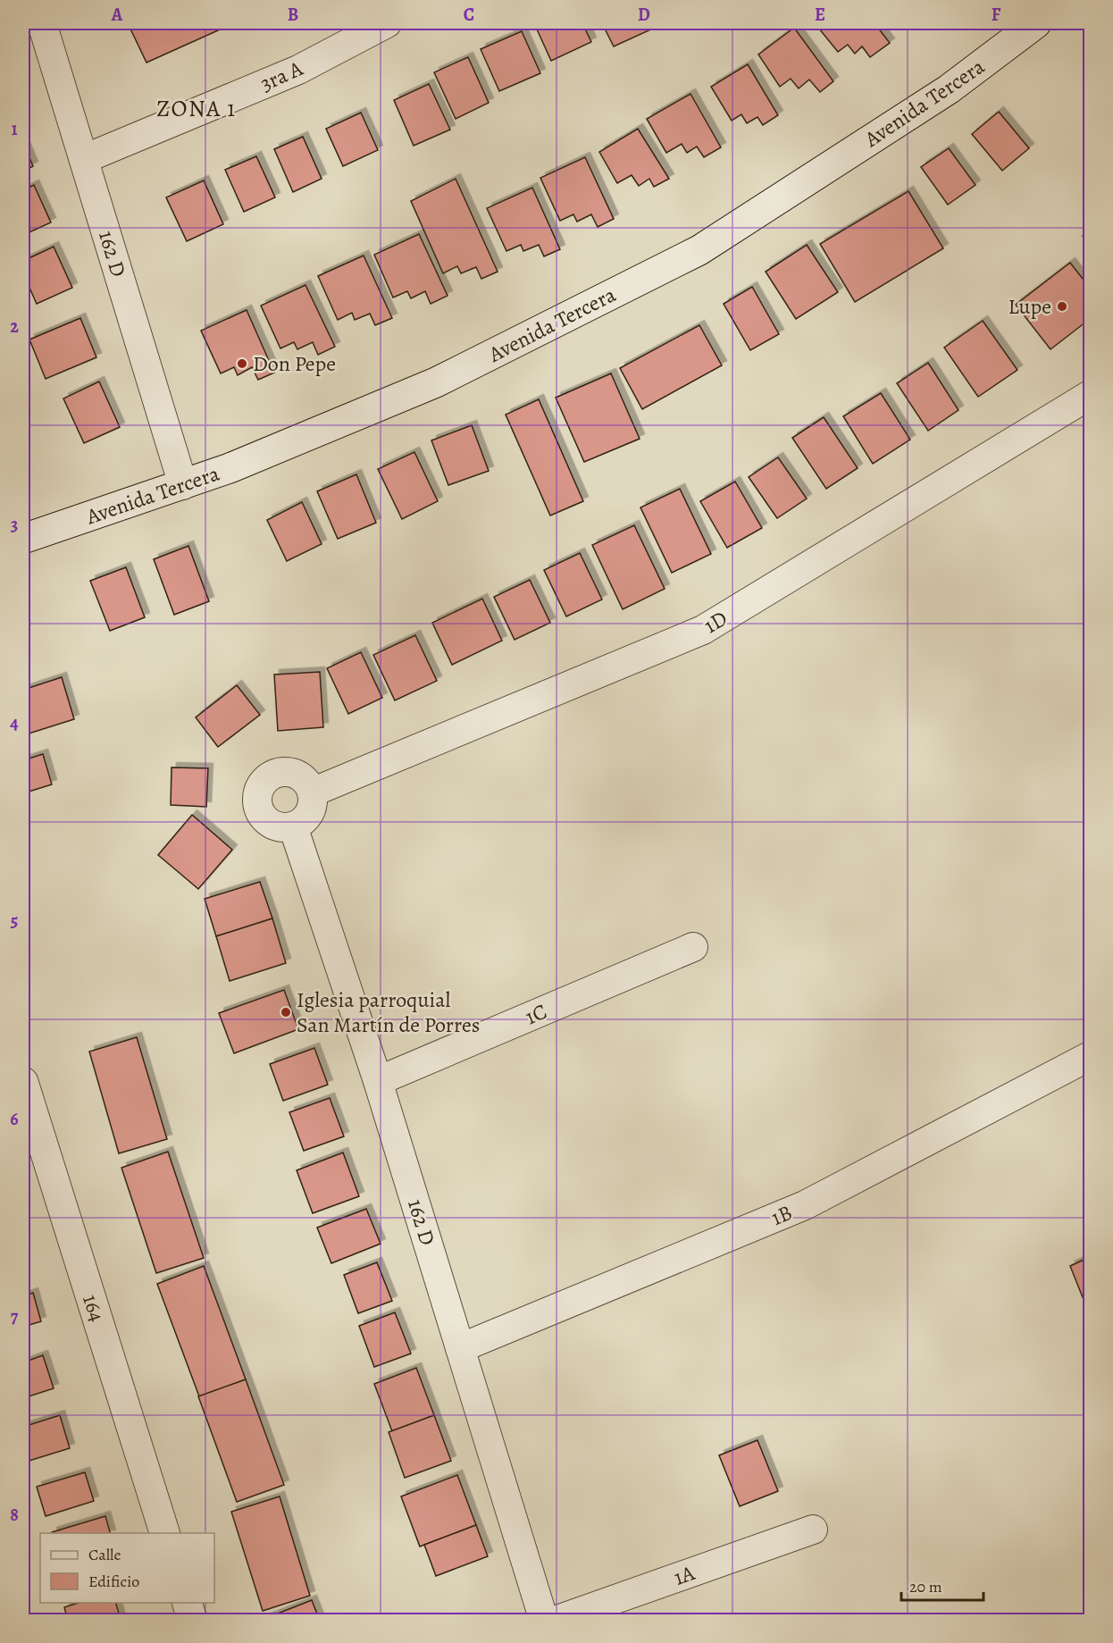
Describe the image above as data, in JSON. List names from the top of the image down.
{
  "streets": {
    "main road": ["Avenida Tercera", "164"],
    "street": [
      "3ra A",
      "162 D",
      "1D",
      "1C",
      "1B",
      "1A"
    ]
  },
  "crossings": [
    ["3ra A", "162 D"],
    ["Avenida Tercera", "162 D"],
    ["162 D", "1D"],
    ["162 D", "1C"],
    ["162 D", "1B"]
  ],
  "districts": ["ZONA 1"],
  "places": ["Lupe", "Don Pepe", "Iglesia parroquial San Martín de Porres"],
  "legend": ["Calle", "Edificio"],
  "scale_bar": "20 m",
  "grid": {
    "columns": [
      "A",
      "B",
      "C",
      "D",
      "E",
      "F"
    ],
    "rows": [
      "1",
      "2",
      "3",
      "4",
      "5",
      "6",
      "7",
      "8"
    ]
  }
}
